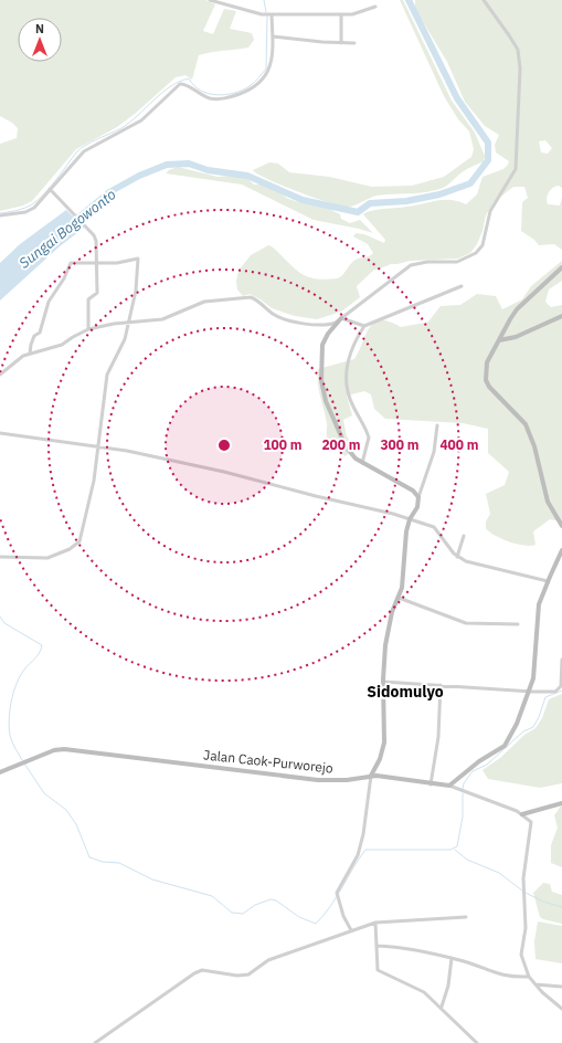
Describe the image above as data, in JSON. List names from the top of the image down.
{
  "streets": {
    "street": ["Jalan Caok-Purworejo"]
  },
  "districts": ["Sidomulyo"],
  "water": ["Sungai Bogowonto"],
  "north": "top",
  "rings": [
    "100 m",
    "200 m",
    "300 m",
    "400 m"
  ]
}
